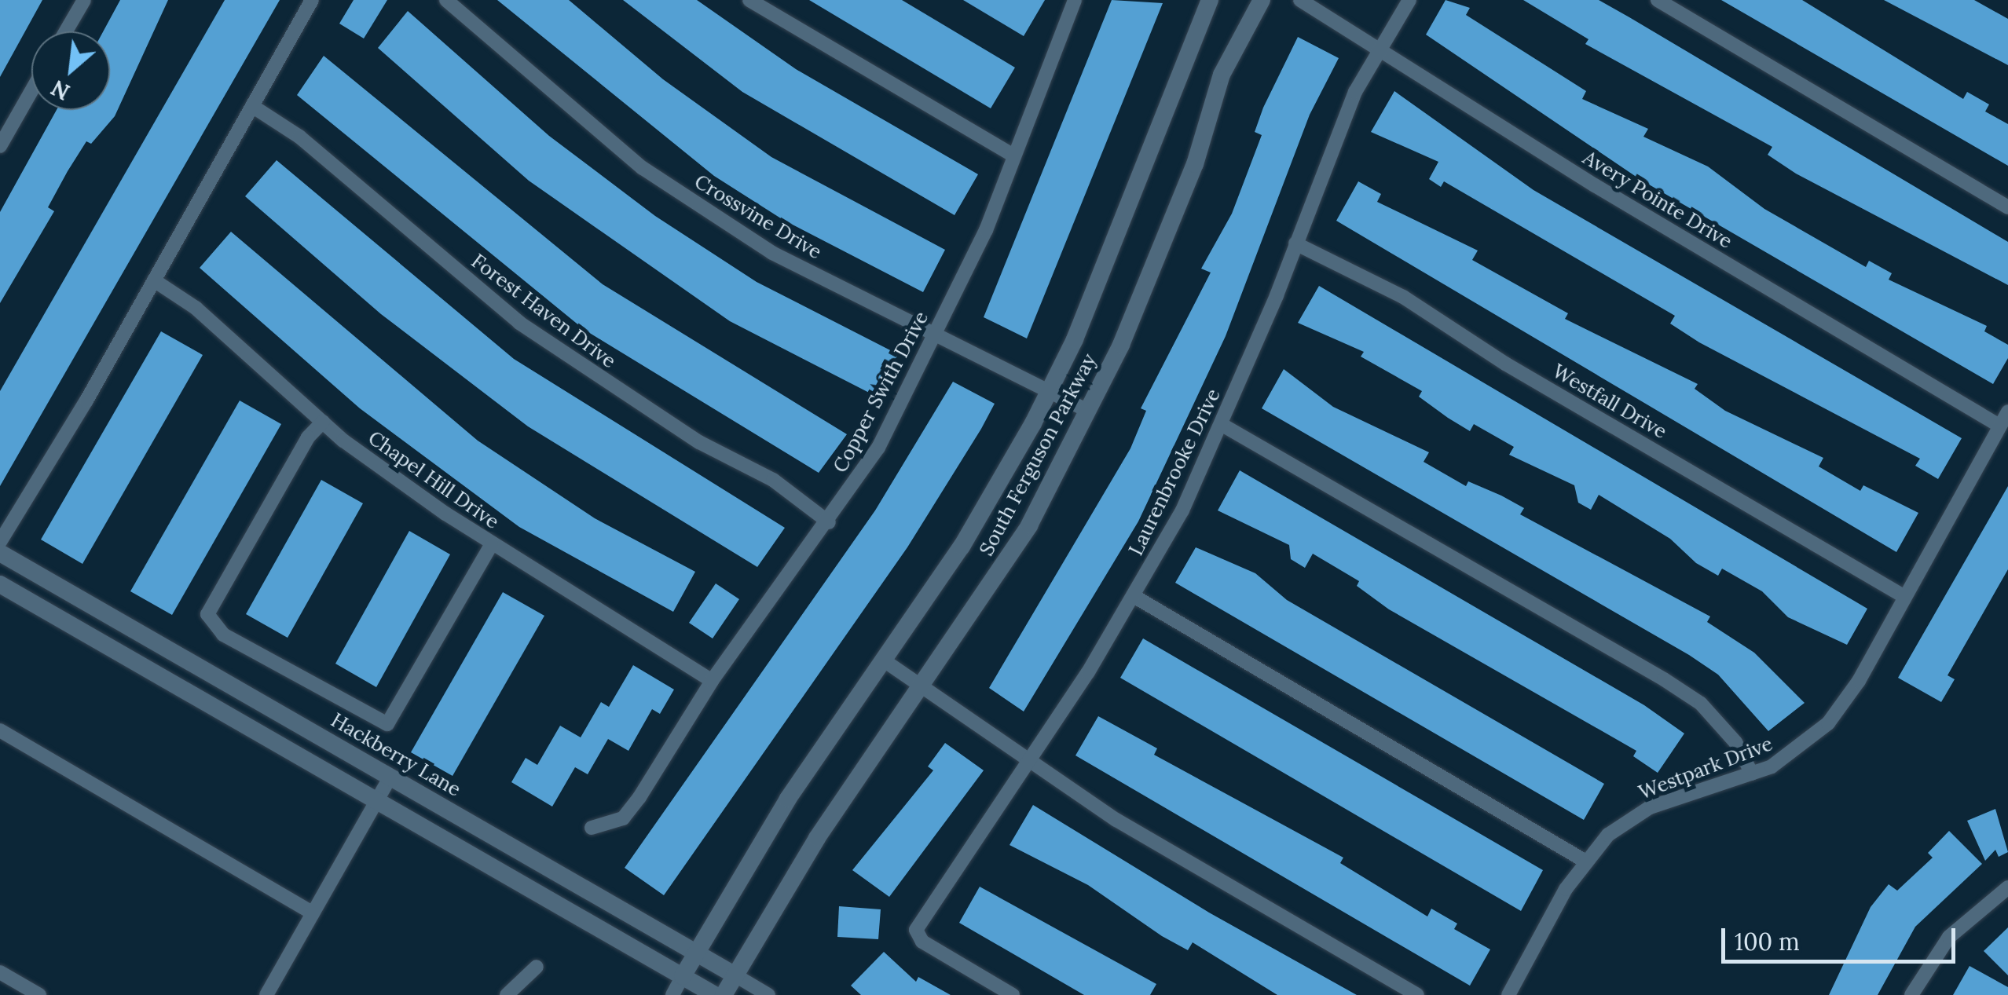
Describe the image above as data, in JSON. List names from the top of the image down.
{
  "streets": {
    "street": [
      "Avery Pointe Drive",
      "Crossvine Drive",
      "Forest Haven Drive",
      "Copper Swith Drive",
      "Westfall Drive",
      "South Ferguson Parkway",
      "Laurenbrooke Drive",
      "Chapel Hill Drive",
      "Hackberry Lane",
      "Westpark Drive"
    ]
  },
  "crossings": [
    ["Avery Pointe Drive", "Laurenbrooke Drive"],
    ["Avery Pointe Drive", "Westpark Drive"],
    ["Crossvine Drive", "Copper Swith Drive"],
    ["Crossvine Drive", "South Ferguson Parkway"],
    ["Forest Haven Drive", "Copper Swith Drive"],
    ["Copper Swith Drive", "Chapel Hill Drive"],
    ["Westfall Drive", "Laurenbrooke Drive"],
    ["Westfall Drive", "Westpark Drive"],
    ["South Ferguson Parkway", "Hackberry Lane"]
  ],
  "scale_bar": "100 m",
  "north": "bottom left"
}
